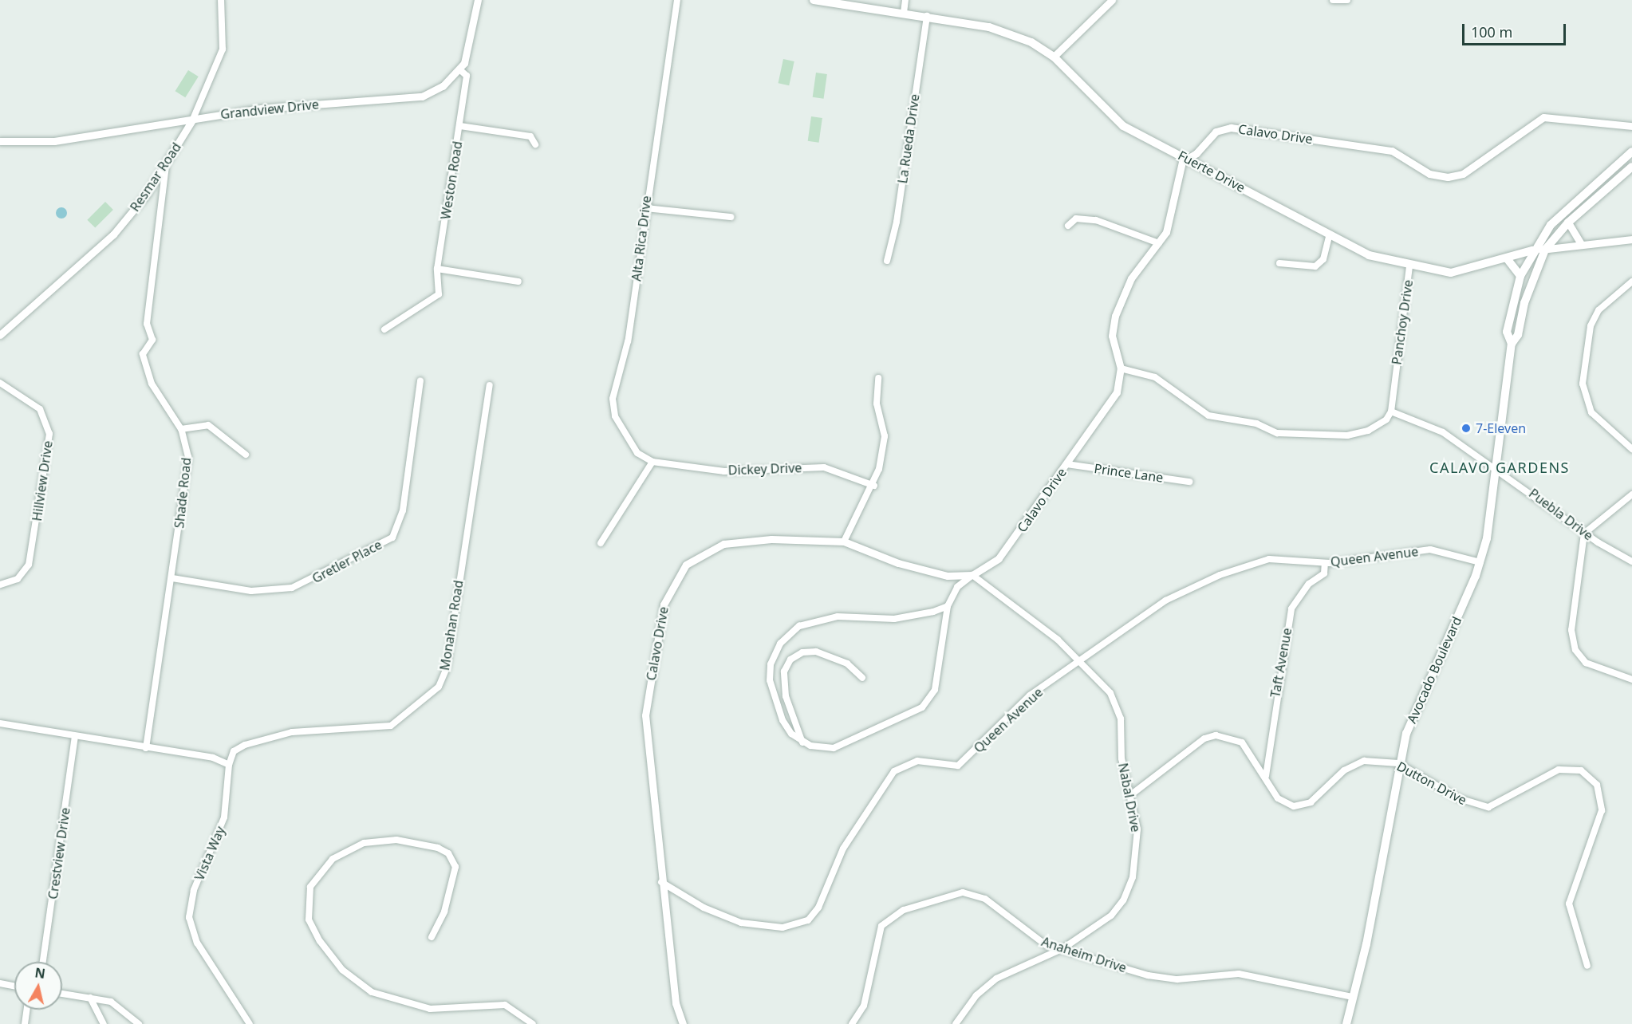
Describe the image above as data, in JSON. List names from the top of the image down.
{
  "streets": {
    "main road": ["Fuerte Drive", "Avocado Boulevard"],
    "street": [
      "Grandview Drive",
      "Calavo Drive",
      "La Rueda Drive",
      "Resmar Road",
      "Weston Road",
      "Alta Rica Drive",
      "Panchoy Drive",
      "Dickey Drive",
      "Prince Lane",
      "Hillview Drive",
      "Shade Road",
      "Puebla Drive",
      "Queen Avenue",
      "Gretler Place",
      "Monahan Road",
      "Taft Avenue",
      "Dutton Drive",
      "Nabal Drive",
      "Crestview Drive",
      "Vista Way",
      "Anaheim Drive"
    ]
  },
  "crossings": [
    ["Grandview Drive", "Resmar Road"],
    ["Grandview Drive", "Weston Road"],
    ["Calavo Drive", "Fuerte Drive"],
    ["Calavo Drive", "Prince Lane"],
    ["Calavo Drive", "Queen Avenue"],
    ["Calavo Drive", "Nabal Drive"],
    ["La Rueda Drive", "Fuerte Drive"],
    ["Fuerte Drive", "Panchoy Drive"],
    ["Fuerte Drive", "Avocado Boulevard"],
    ["Resmar Road", "Shade Road"],
    ["Alta Rica Drive", "Dickey Drive"],
    ["Panchoy Drive", "Puebla Drive"],
    ["Shade Road", "Gretler Place"],
    ["Puebla Drive", "Avocado Boulevard"],
    ["Queen Avenue", "Taft Avenue"],
    ["Queen Avenue", "Avocado Boulevard"],
    ["Queen Avenue", "Nabal Drive"],
    ["Monahan Road", "Vista Way"],
    ["Taft Avenue", "Dutton Drive"],
    ["Avocado Boulevard", "Dutton Drive"],
    ["Avocado Boulevard", "Anaheim Drive"],
    ["Dutton Drive", "Nabal Drive"],
    ["Nabal Drive", "Anaheim Drive"]
  ],
  "districts": ["CALAVO GARDENS"],
  "places": ["7-Eleven"],
  "scale_bar": "100 m",
  "north": "top"
}
